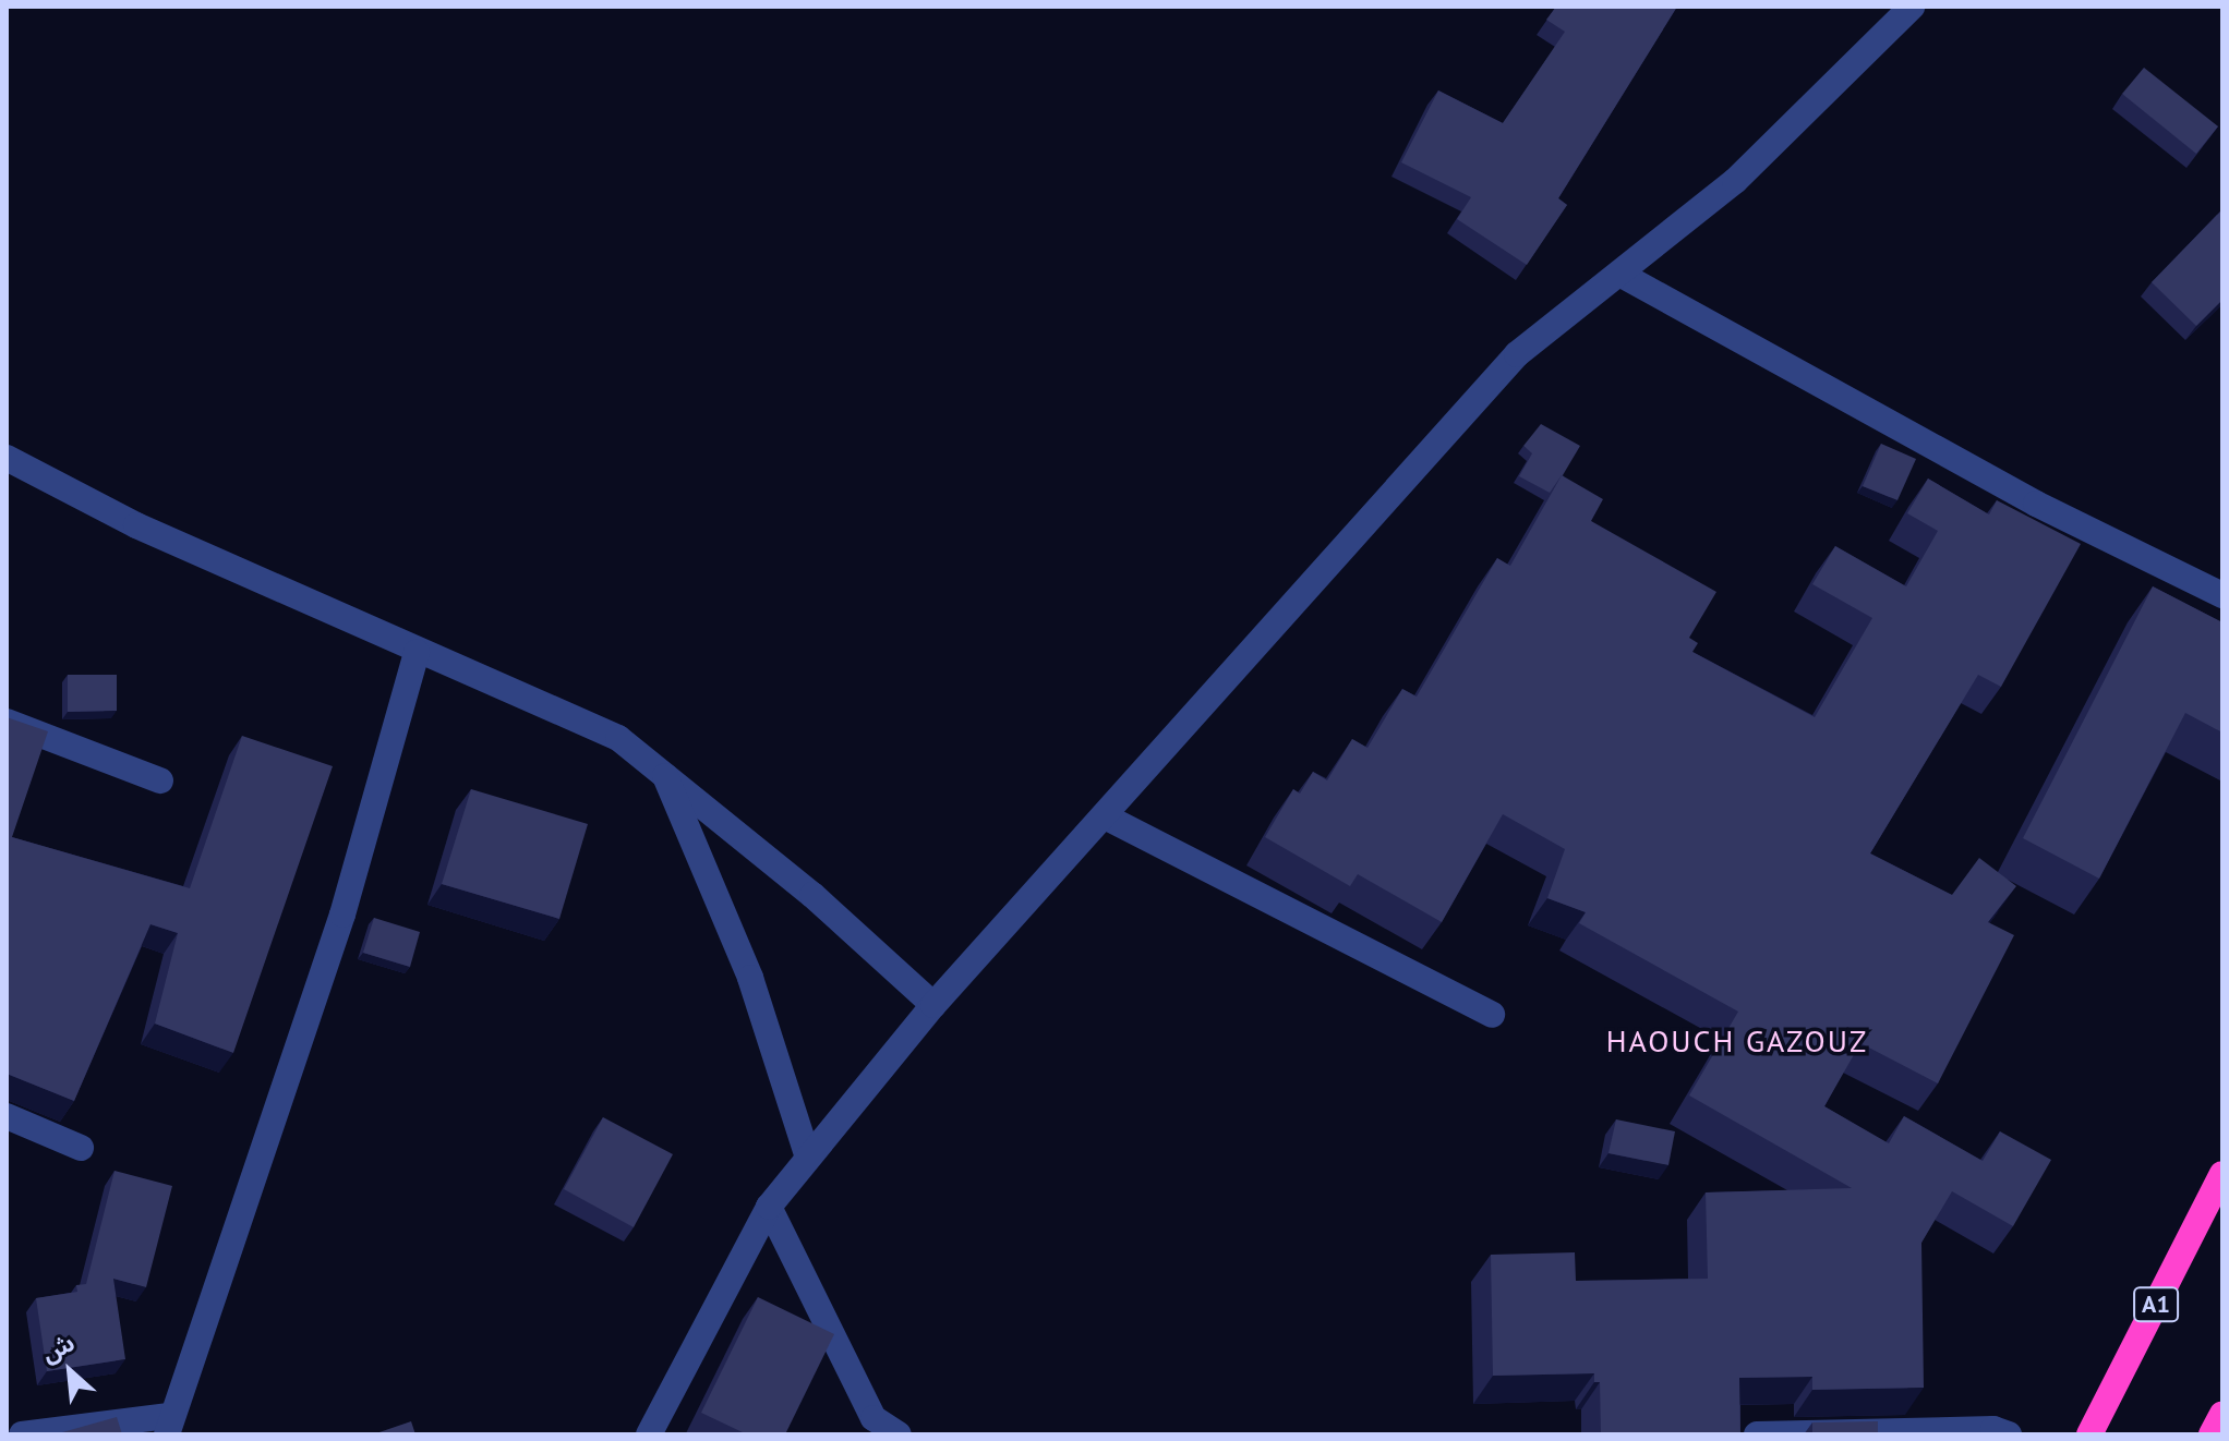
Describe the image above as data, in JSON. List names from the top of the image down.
{
  "streets": {
    "highway": ["A1"]
  },
  "districts": ["HAOUCH GAZOUZ"],
  "north": "top left"
}
